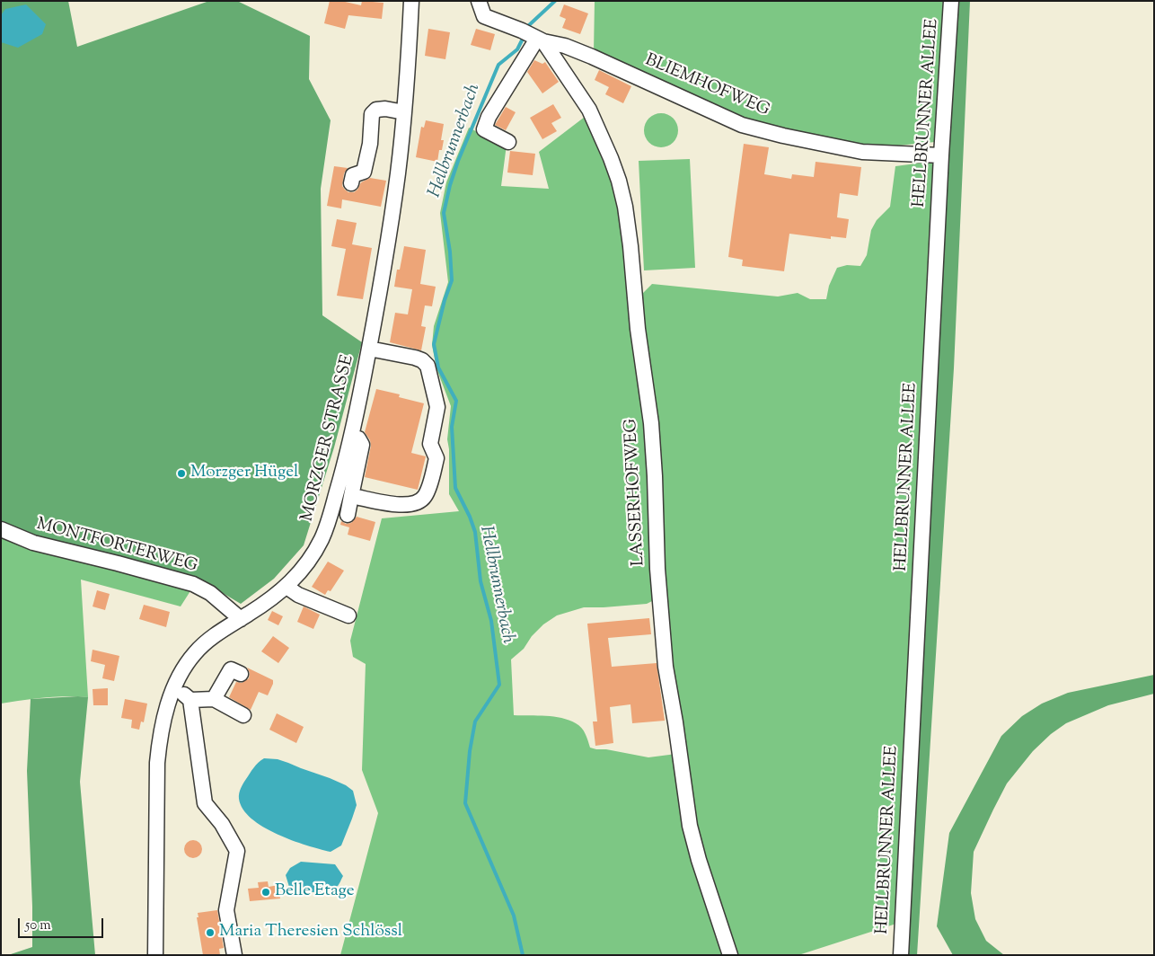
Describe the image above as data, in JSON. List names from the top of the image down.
{
  "streets": {
    "street": [
      "BLIEMHOFWEG",
      "HELLBRUNNER ALLEE",
      "MORZGER STRASSE",
      "LASSERHOFWEG",
      "MONTFORTERWEG"
    ]
  },
  "crossings": [
    ["BLIEMHOFWEG", "HELLBRUNNER ALLEE"],
    ["BLIEMHOFWEG", "LASSERHOFWEG"],
    ["MORZGER STRASSE", "MONTFORTERWEG"]
  ],
  "water": ["Hellbrunnerbach"],
  "places": ["Morzger Hügel", "Belle Etage", "Maria Theresien Schlössl"],
  "scale_bar": "50 m"
}
